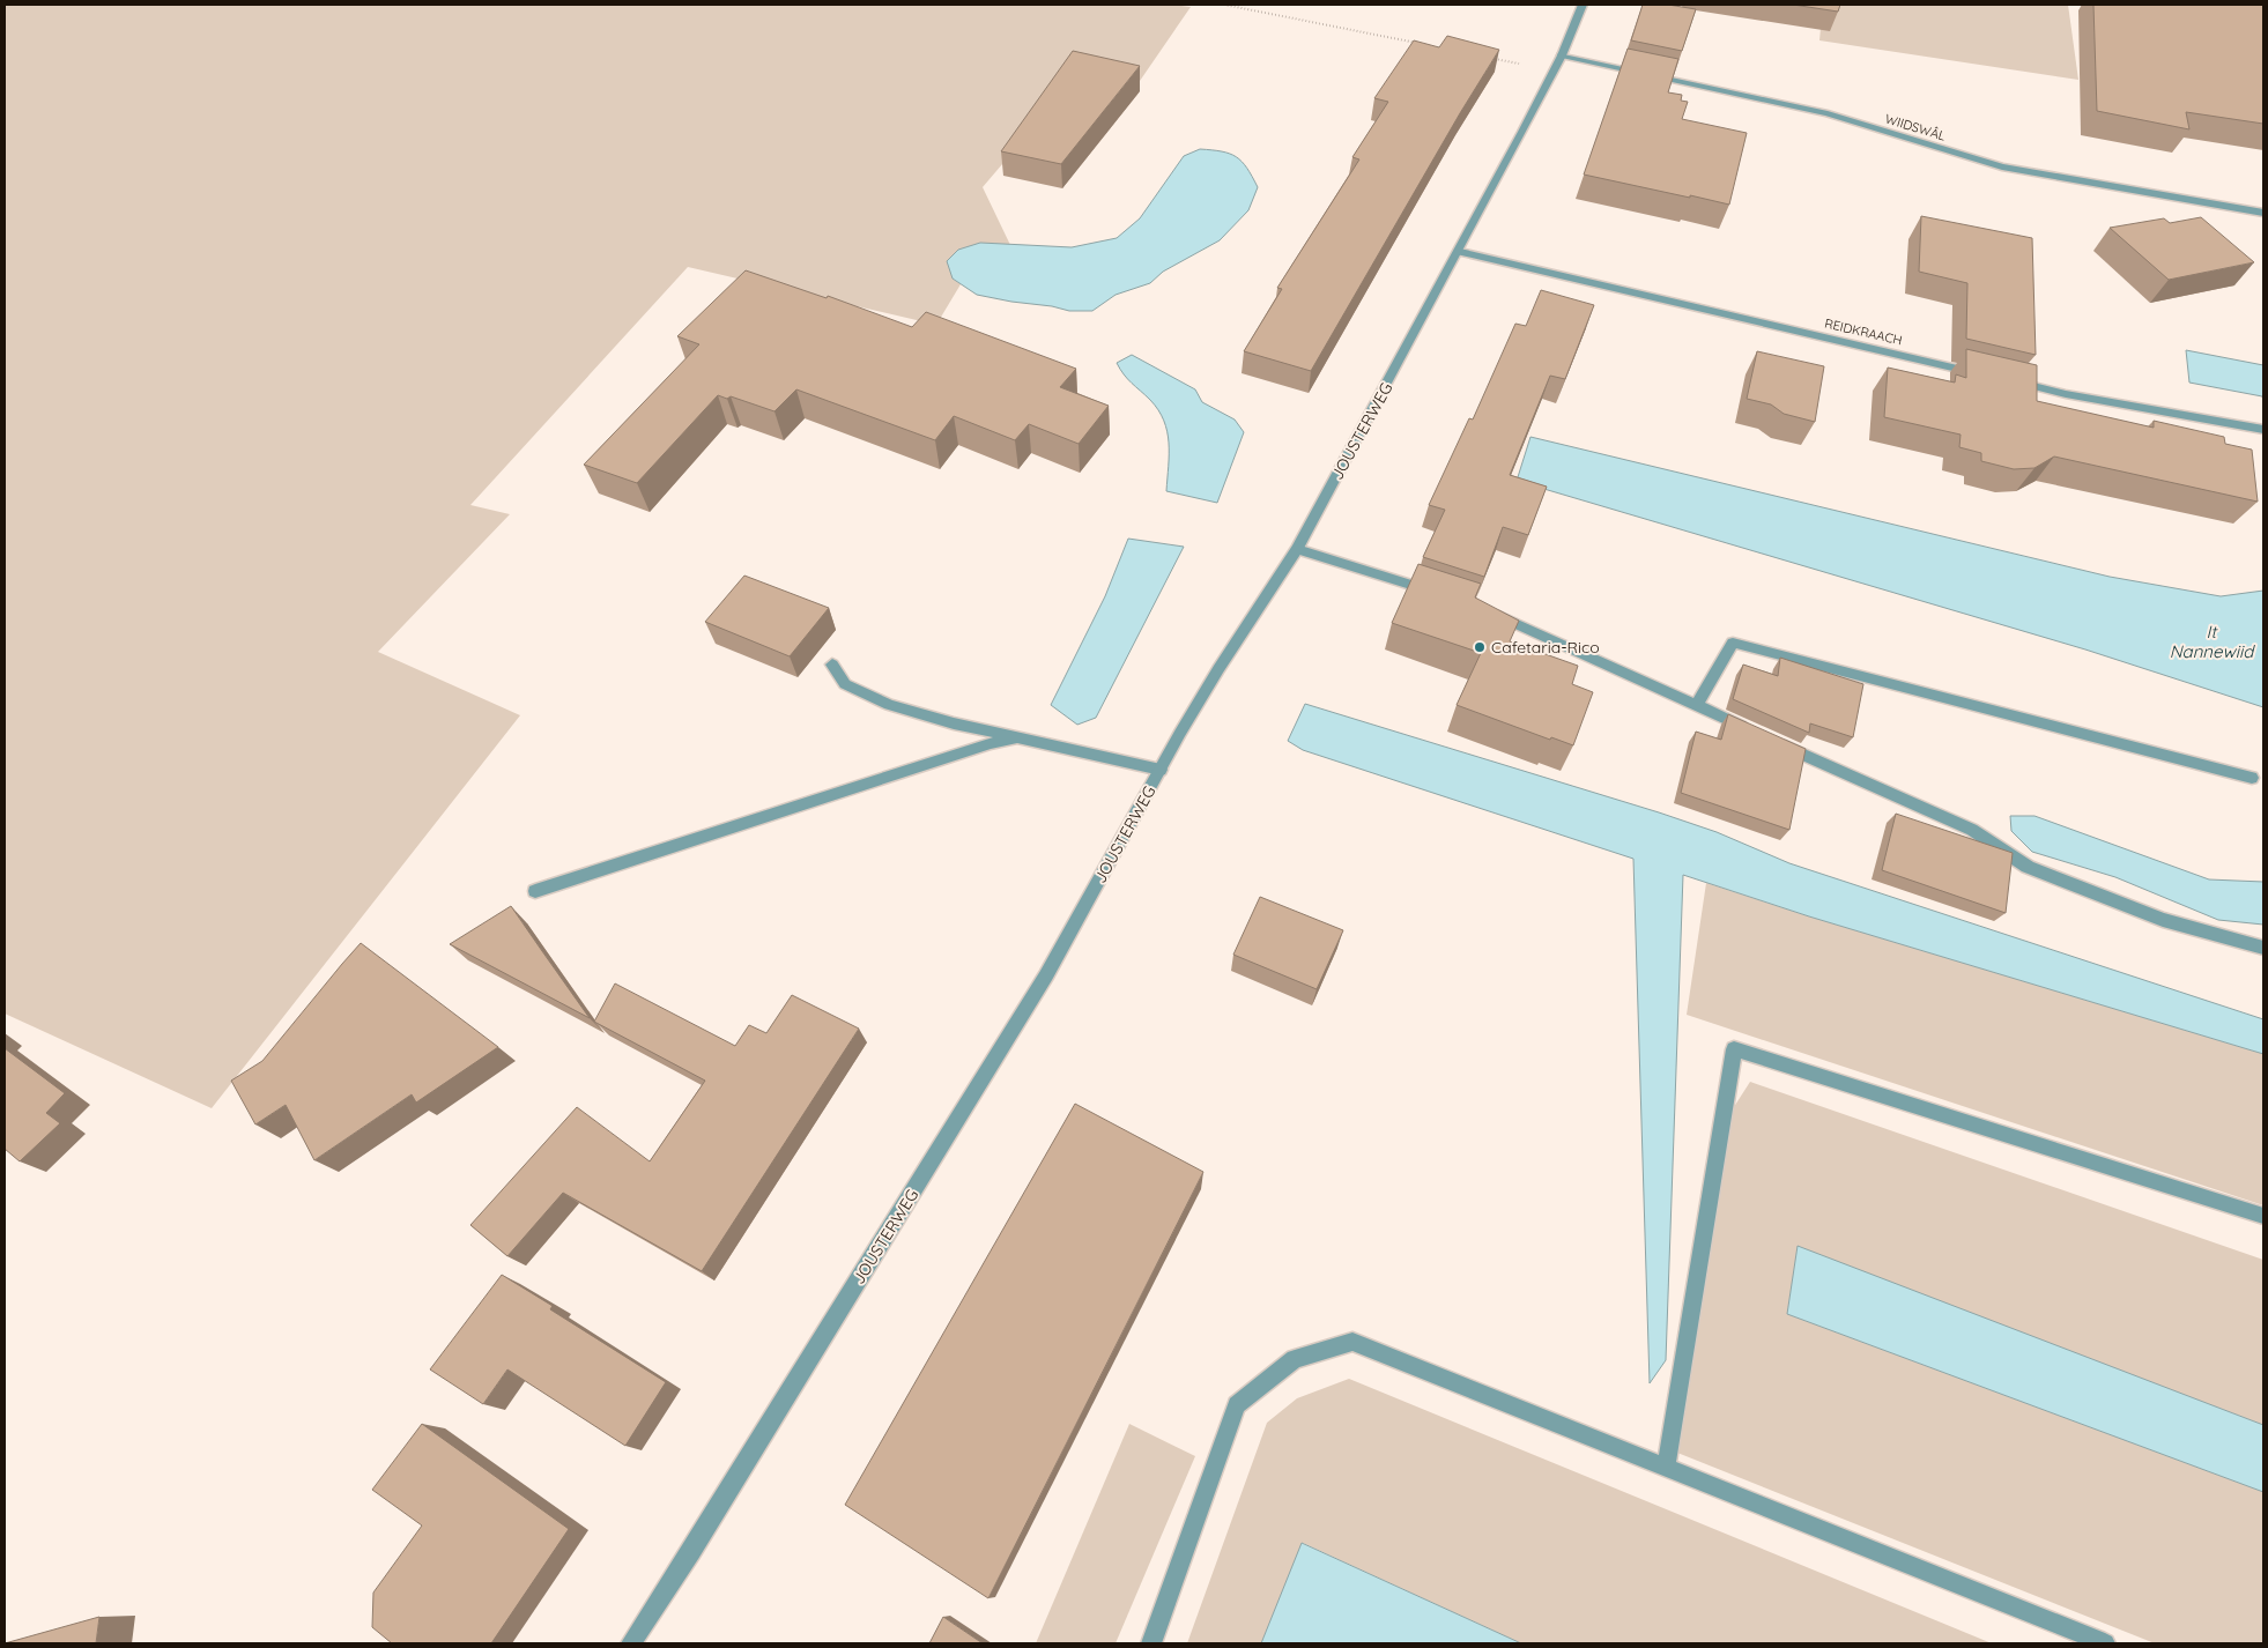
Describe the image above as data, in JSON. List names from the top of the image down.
{
  "streets": {
    "street": ["WIIDSWÂL", "REIDKRAACH", "JOUSTERWEG"]
  },
  "crossings": [
    ["WIIDSWÂL", "JOUSTERWEG"],
    ["REIDKRAACH", "JOUSTERWEG"]
  ],
  "water": ["It Nannewiid"],
  "places": ["Cafetaria-Rico"]
}
